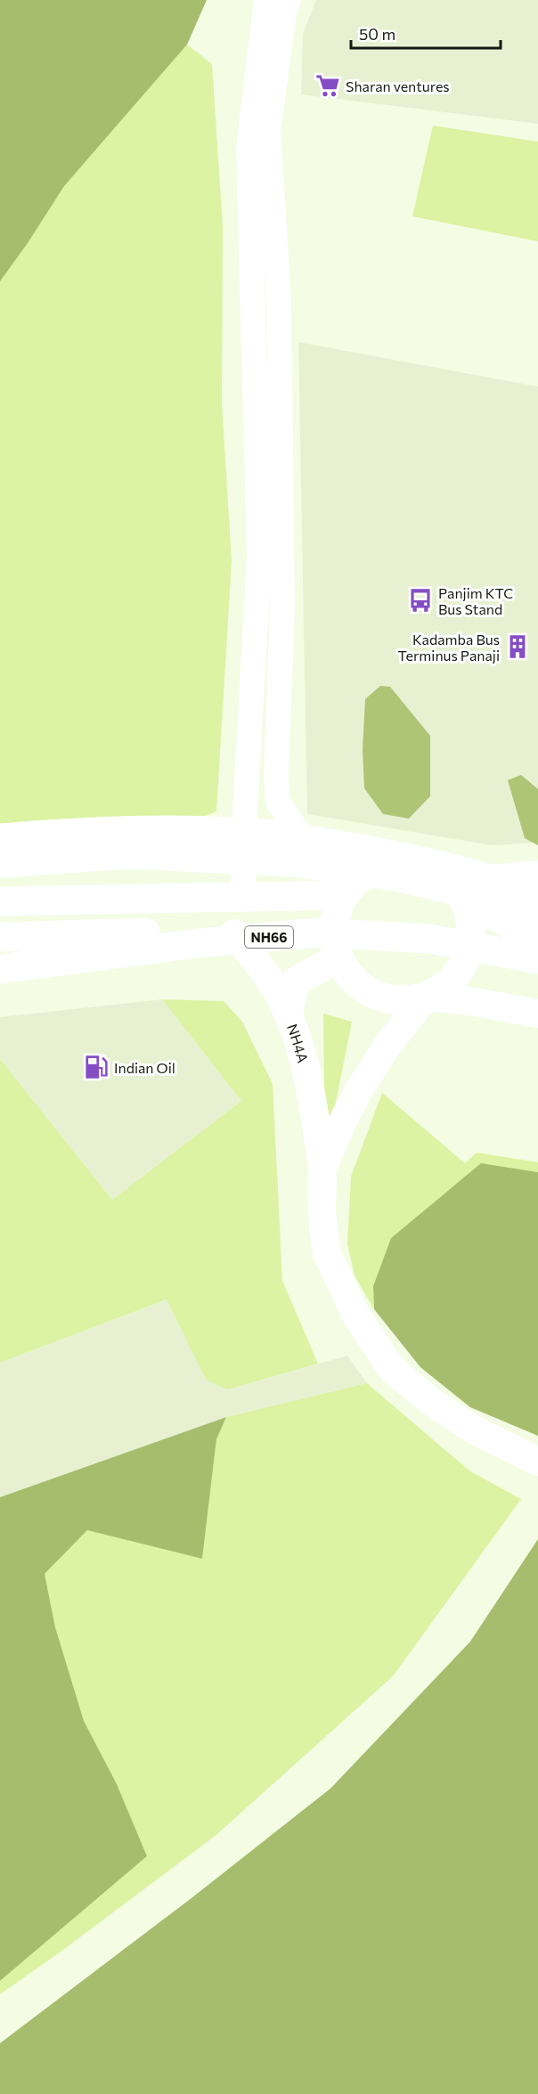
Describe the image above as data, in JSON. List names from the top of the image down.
{
  "streets": {
    "highway": ["NH66"],
    "main road": ["NH4A"]
  },
  "places": {
    "supermarket": ["Sharan ventures"],
    "bus stop": ["Panjim KTC Bus Stand"],
    "building": ["Kadamba Bus Terminus Panaji"],
    "fuel station": ["Indian Oil"]
  },
  "scale_bar": "50 m"
}
